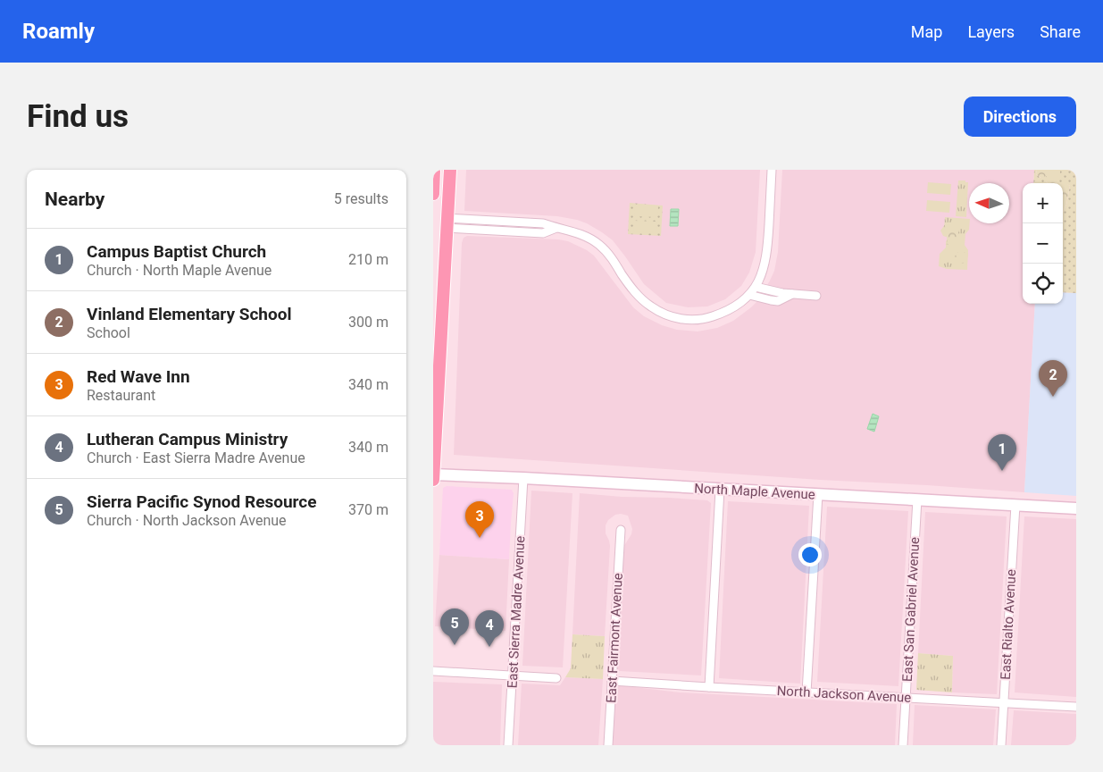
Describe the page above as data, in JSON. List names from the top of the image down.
{
  "streets": {
    "street": [
      "North Maple Avenue",
      "East San Gabriel Avenue",
      "East Sierra Madre Avenue",
      "East Rialto Avenue",
      "East Fairmont Avenue",
      "North Jackson Avenue"
    ]
  },
  "crossings": [
    ["North Maple Avenue", "East San Gabriel Avenue"],
    ["North Maple Avenue", "East Sierra Madre Avenue"],
    ["North Maple Avenue", "East Rialto Avenue"],
    ["East San Gabriel Avenue", "North Jackson Avenue"],
    ["East Rialto Avenue", "North Jackson Avenue"],
    ["East Fairmont Avenue", "North Jackson Avenue"]
  ],
  "north": "left",
  "page": {
    "header": "Roamly",
    "nav": ["Map", "Layers", "Share"],
    "buttons": "Directions",
    "title": "Find us",
    "heading": ["Nearby", "5 results"],
    "map_buttons": ["+", "−"],
    "list": [
      {
        "mark": "1",
        "name": "Campus Baptist Church",
        "note": "Church · North Maple Avenue",
        "value": "210 m"
      },
      {
        "mark": "2",
        "name": "Vinland Elementary School",
        "note": "School",
        "value": "300 m"
      },
      {
        "mark": "3",
        "name": "Red Wave Inn",
        "note": "Restaurant",
        "value": "340 m"
      },
      {
        "mark": "4",
        "name": "Lutheran Campus Ministry",
        "note": "Church · East Sierra Madre Avenue",
        "value": "340 m"
      },
      {
        "mark": "5",
        "name": "Sierra Pacific Synod Resource",
        "note": "Church · North Jackson Avenue",
        "value": "370 m"
      }
    ],
    "pins": [
      "2",
      "1",
      "3",
      "5",
      "4"
    ]
  }
}
